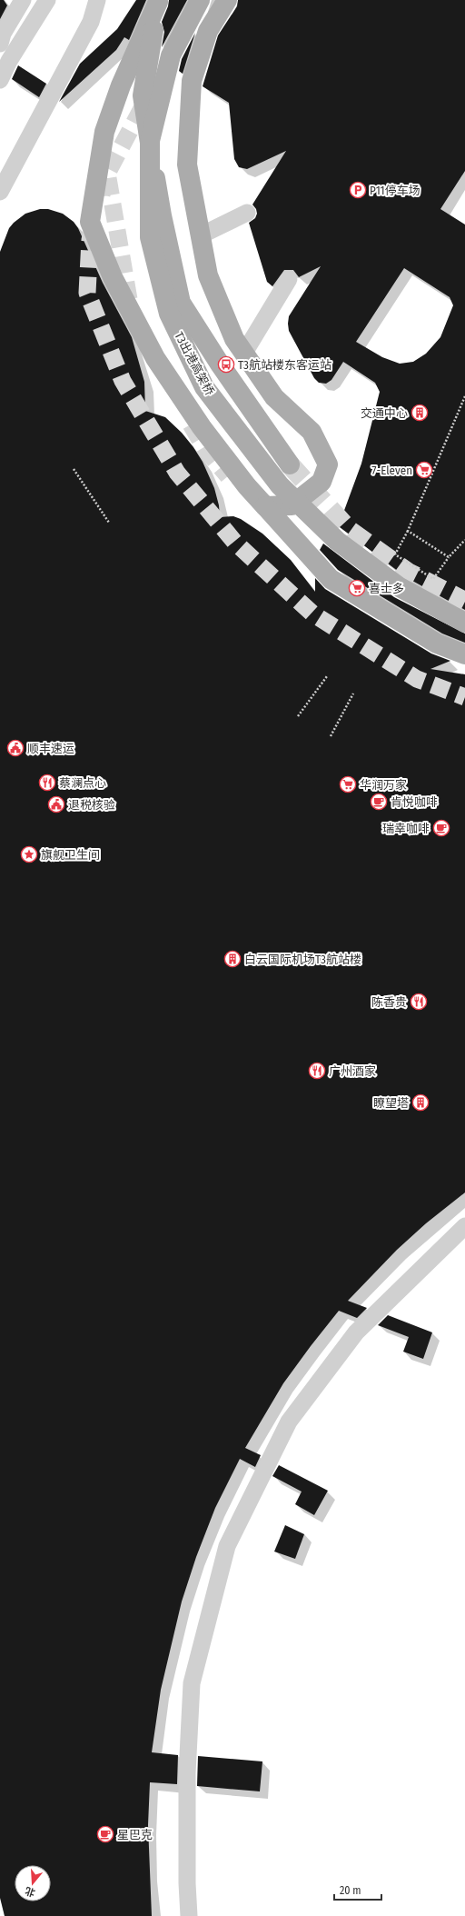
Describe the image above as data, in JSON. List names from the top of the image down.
{
  "streets": {
    "main road": ["T3出港高架桥"]
  },
  "places": {
    "parking": ["P11停车场"],
    "bus stop": ["T3航站楼东客运站"],
    "building": ["交通中心", "白云国际机场T3航站楼", "瞭望塔"],
    "supermarket": ["7-Eleven", "喜士多", "华润万家"],
    "public building": ["顺丰速运", "退税核验"],
    "restaurant": ["蔡澜点心", "陈香贵", "广州酒家"],
    "cafe": ["肯悦咖啡", "瑞幸咖啡", "星巴克"],
    "place": ["旗舰卫生间"]
  },
  "scale_bar": "20 m",
  "north": "bottom"
}
